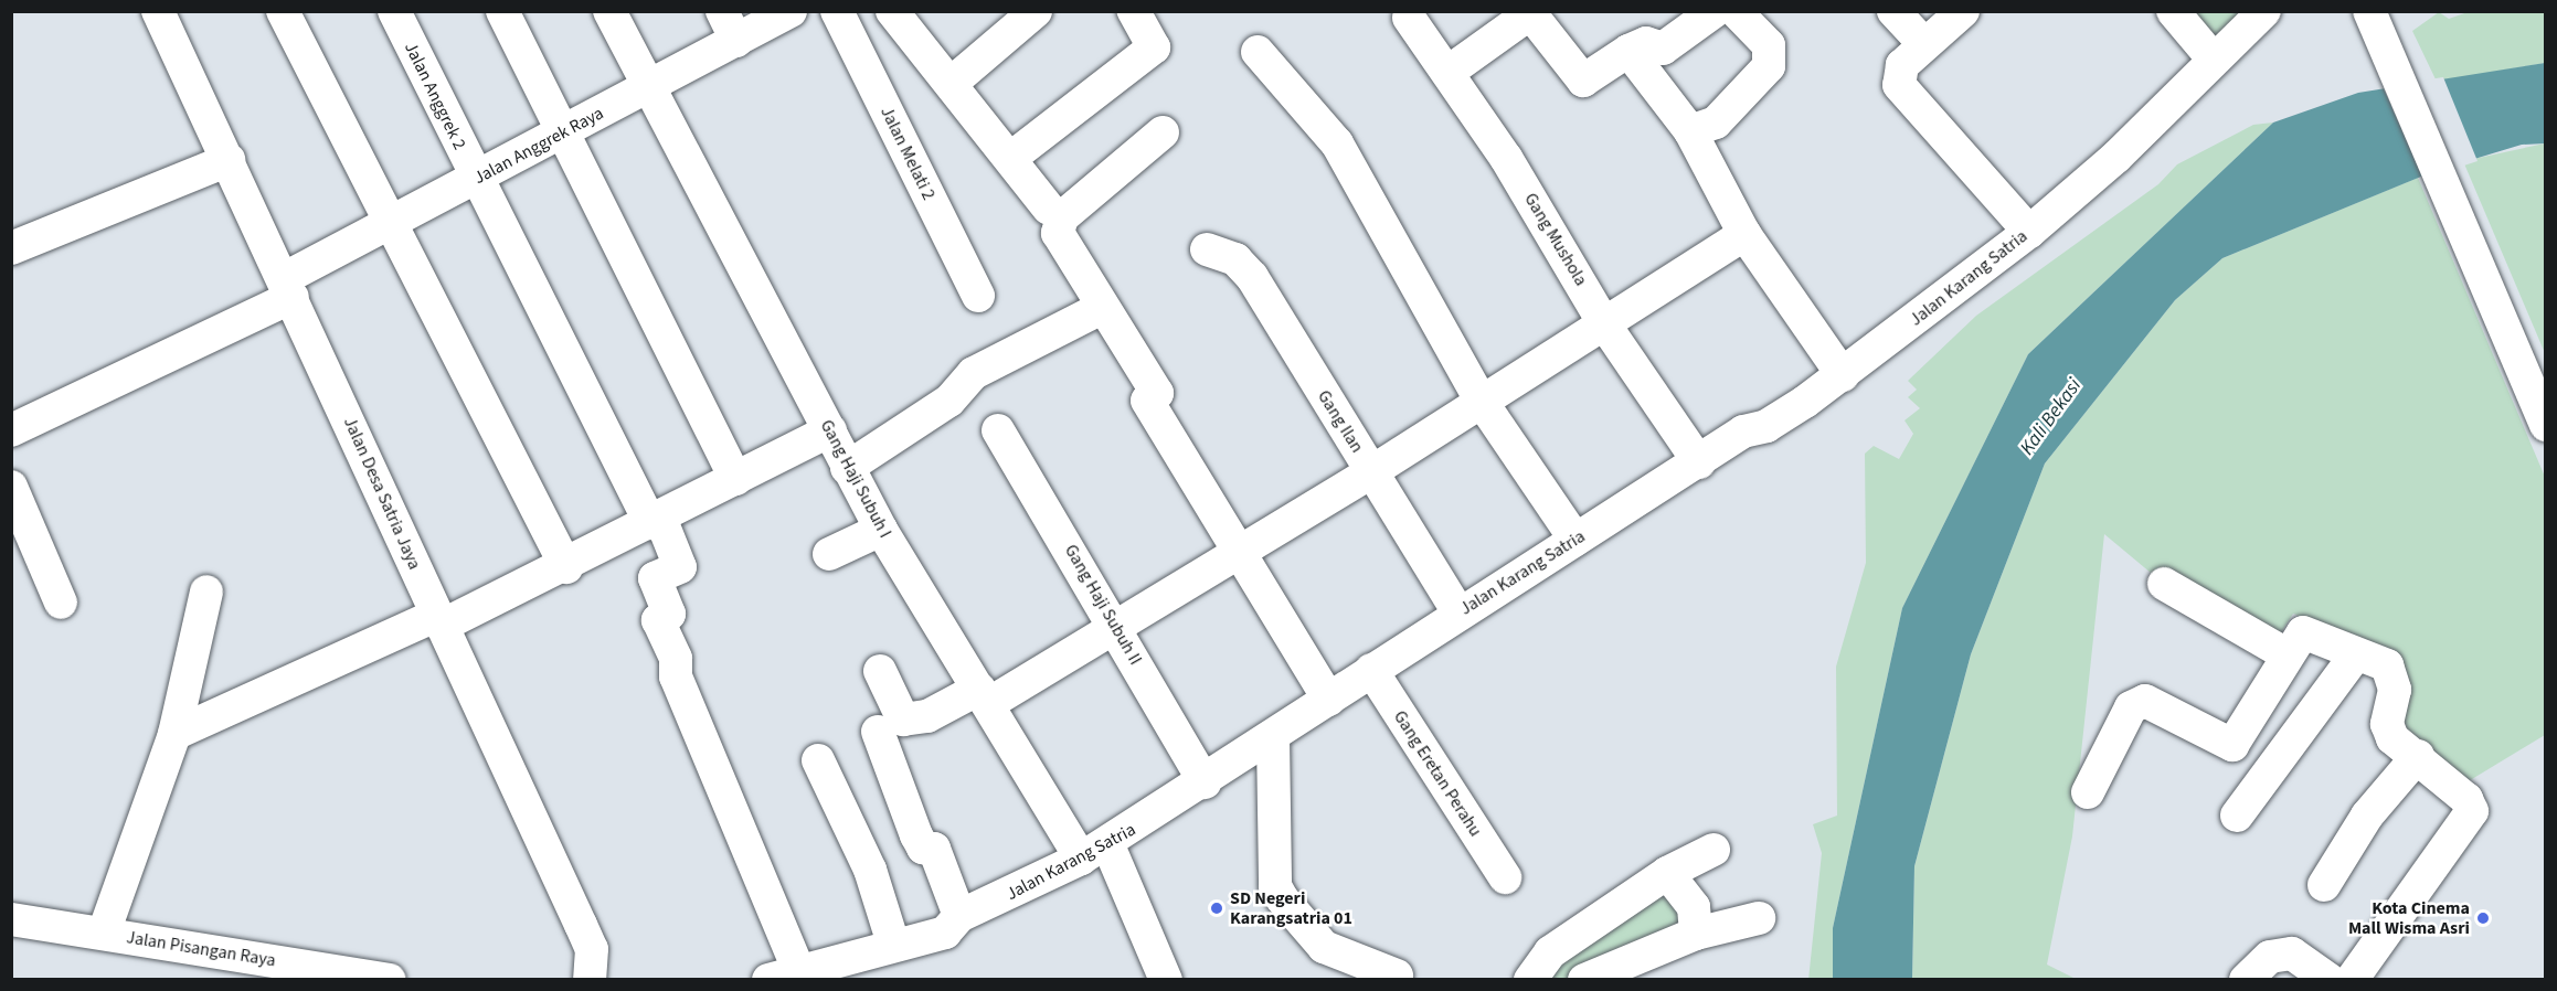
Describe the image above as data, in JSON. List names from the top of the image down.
{
  "streets": {
    "street": [
      "Jalan Anggrek 2",
      "Jalan Anggrek Raya",
      "Jalan Melati 2",
      "Gang Mushola",
      "Jalan Karang Satria",
      "Gang Ilan",
      "Gang Haji Subuh I",
      "Jalan Desa Satria Jaya",
      "Gang Haji Subuh II",
      "Gang Eretan Perahu",
      "Jalan Pisangan Raya"
    ]
  },
  "crossings": [
    ["Jalan Anggrek 2", "Jalan Anggrek Raya"],
    ["Jalan Anggrek Raya", "Gang Haji Subuh I"],
    ["Jalan Anggrek Raya", "Jalan Desa Satria Jaya"],
    ["Gang Mushola", "Jalan Karang Satria"],
    ["Jalan Karang Satria", "Gang Ilan"],
    ["Jalan Karang Satria", "Gang Haji Subuh I"],
    ["Jalan Karang Satria", "Gang Haji Subuh II"],
    ["Jalan Karang Satria", "Gang Eretan Perahu"]
  ],
  "water": ["Kali Bekasi"],
  "places": ["SD Negeri Karangsatria 01", "Kota Cinema Mall Wisma Asri"]
}
